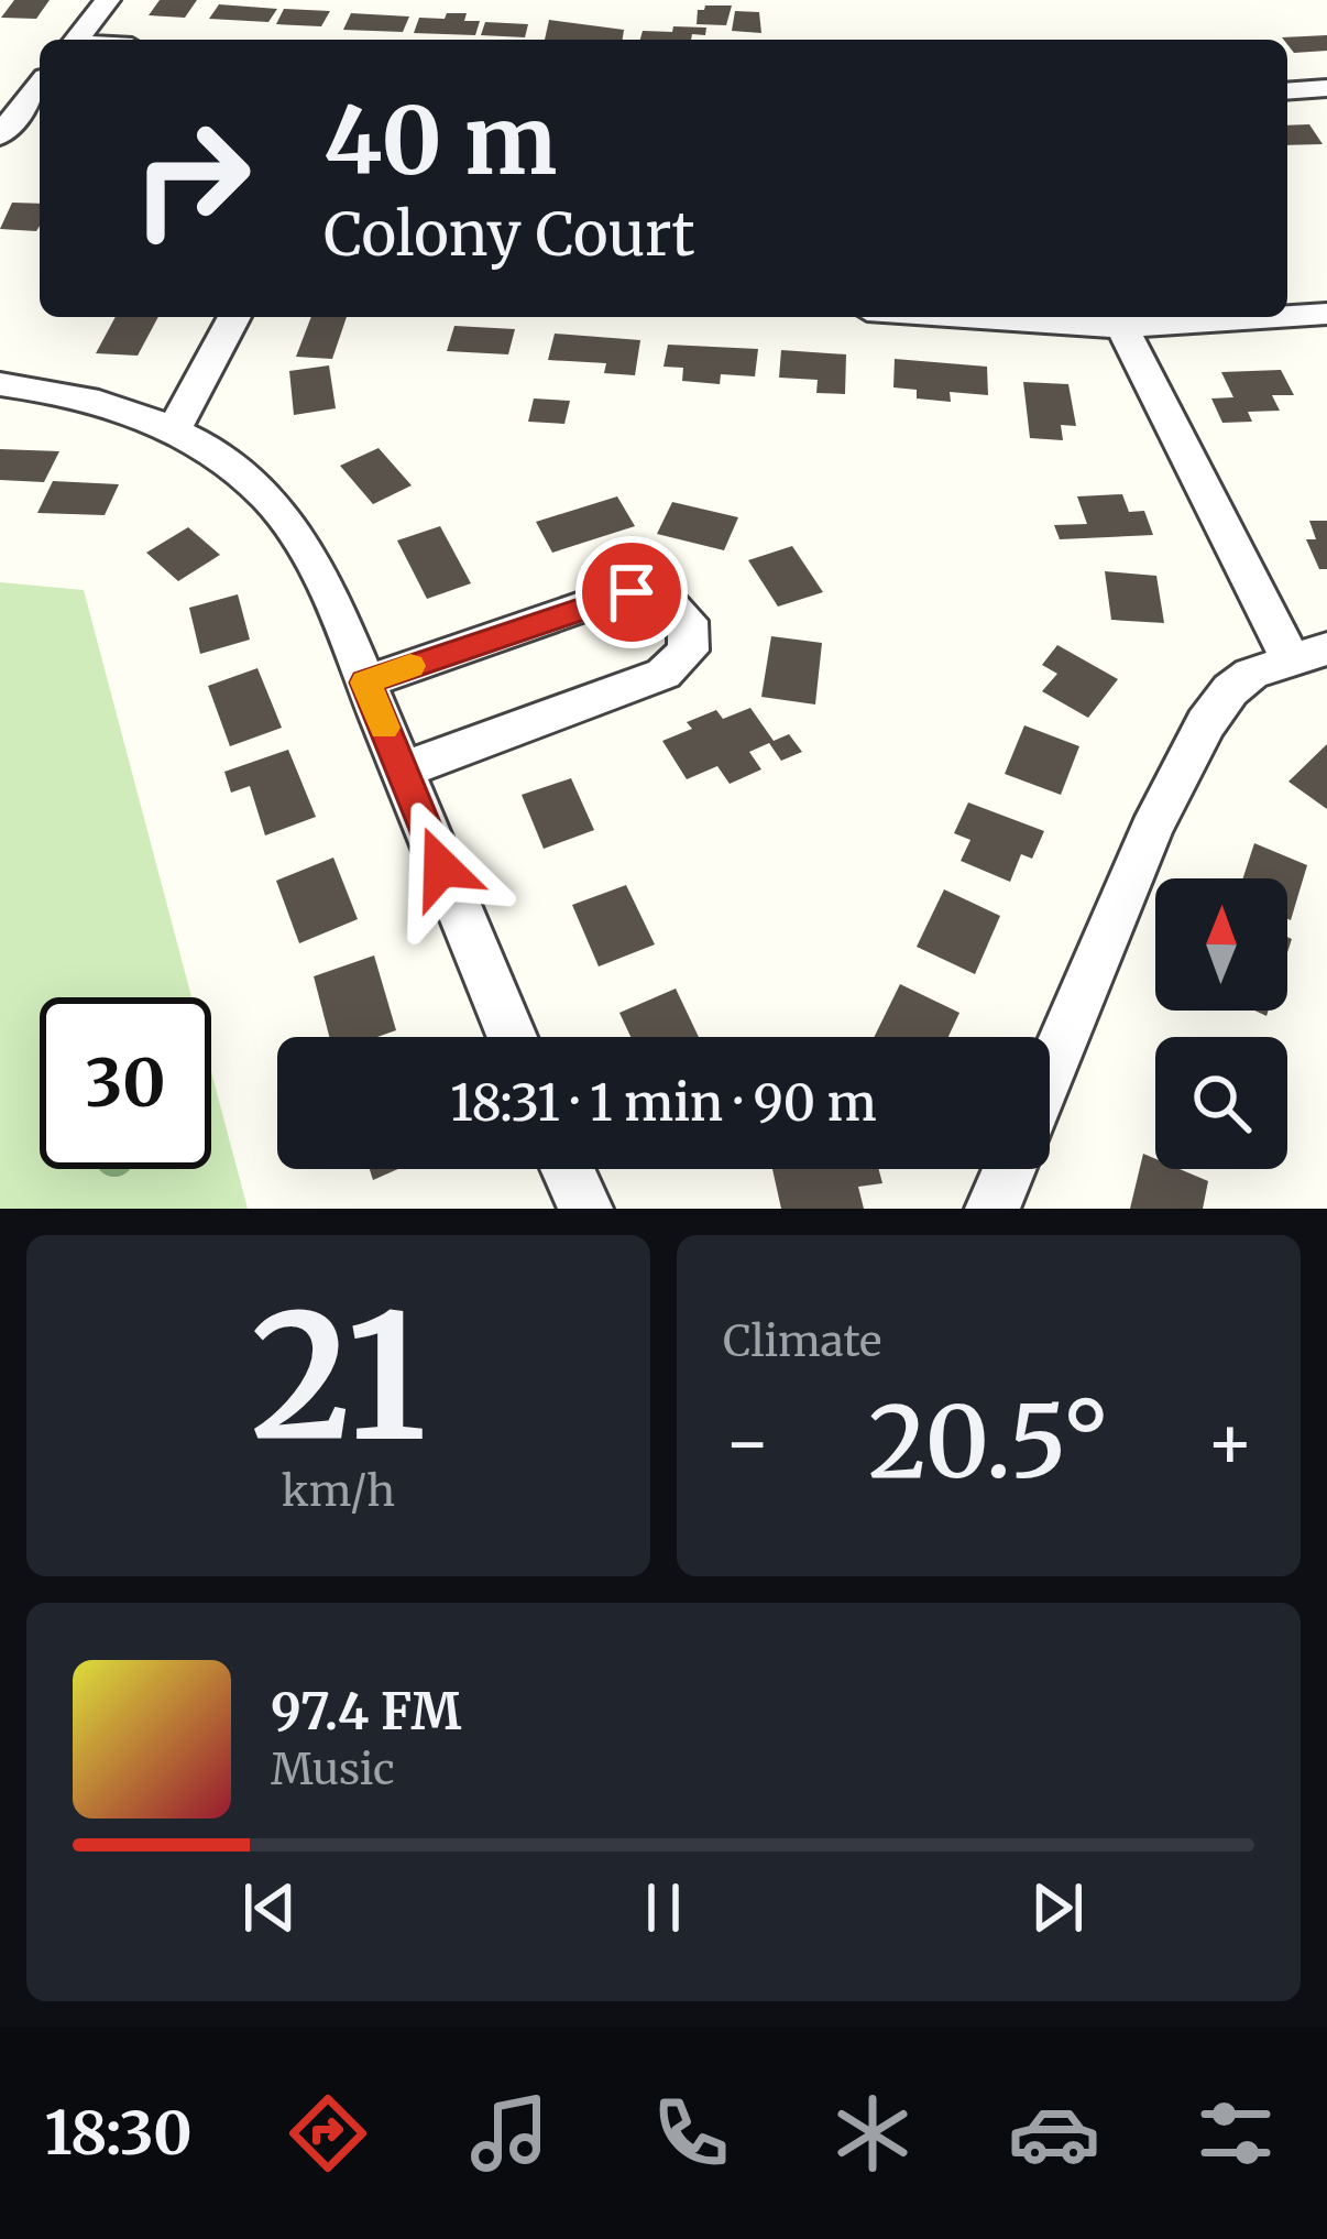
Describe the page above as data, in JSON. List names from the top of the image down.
{
  "north": "top",
  "page": {
    "turn": ["40 m", "Colony Court"],
    "limit": "30",
    "trip": "18:31 · 1 min · 90 m",
    "tile": [
      ["21", "km/h"],
      "Climate"
    ],
    "heat": ["−", "20.5°", "+"],
    "song": ["97.4 FM", "Music"],
    "tabs": "18:30"
  }
}
